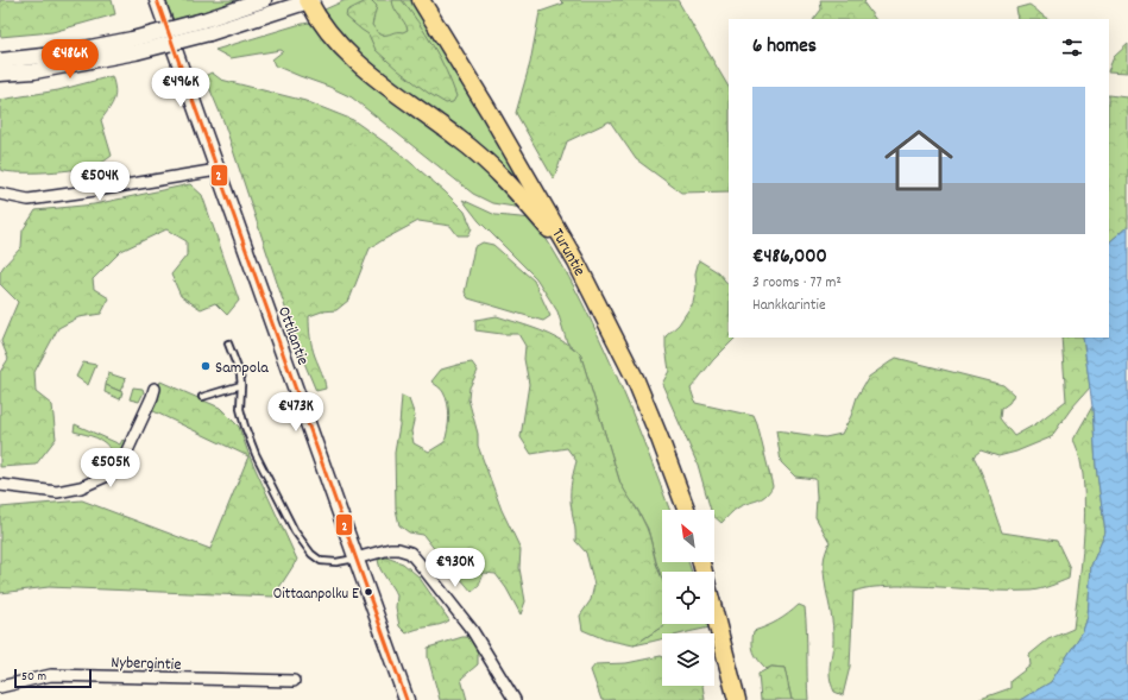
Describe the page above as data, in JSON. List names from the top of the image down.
{
  "streets": {
    "highway": ["Turuntie"],
    "main road": ["Ottilantie"],
    "street": ["Nybergintie"]
  },
  "places": ["Sampola", "Oittaanpolku E"],
  "lines": ["transit line 2"],
  "scale_bar": "50 m",
  "north": "top left",
  "page": {
    "heading": "6 homes",
    "price": [
      "€486K",
      "€496K",
      "€504K",
      "€473K",
      "€505K",
      "€930K"
    ],
    "list": [
      {
        "name": "€486,000",
        "note": "3 rooms · 77 m² · Hankkarintie"
      }
    ],
    "scale": "50 m"
  }
}
